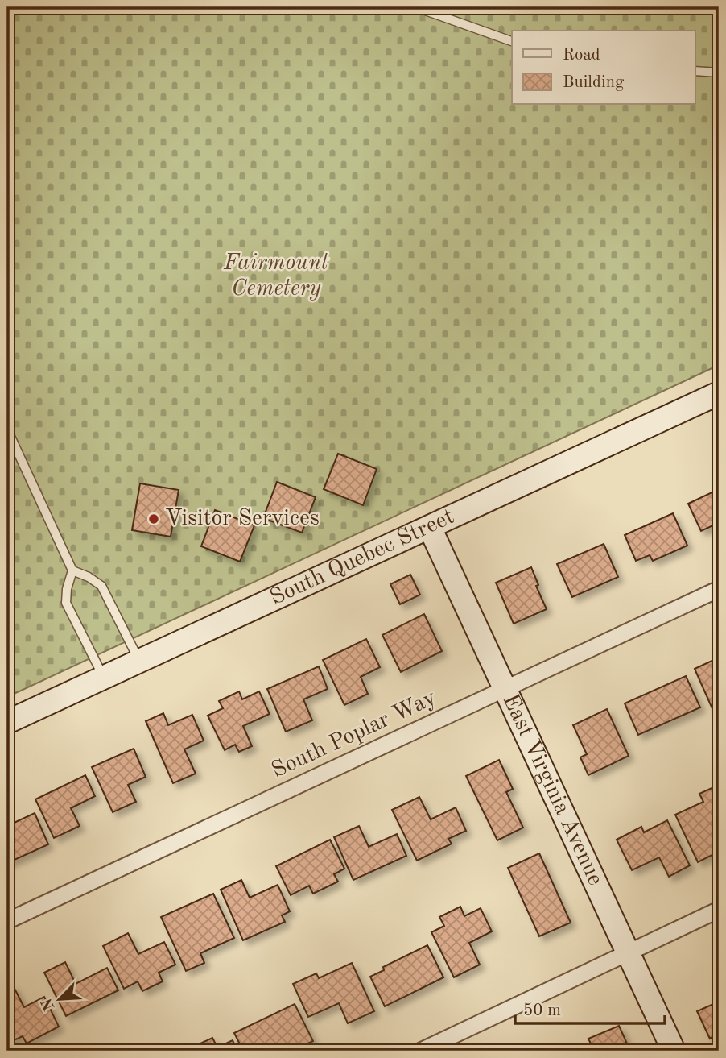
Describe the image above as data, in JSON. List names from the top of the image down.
{
  "streets": {
    "main road": ["South Quebec Street", "East Virginia Avenue"],
    "street": ["South Poplar Way"]
  },
  "crossings": [
    ["South Quebec Street", "East Virginia Avenue"],
    ["South Poplar Way", "East Virginia Avenue"]
  ],
  "parks": ["Fairmount Cemetery"],
  "places": ["Visitor Services"],
  "legend": ["Road", "Building"],
  "scale_bar": "50 m",
  "north": "bottom left"
}
